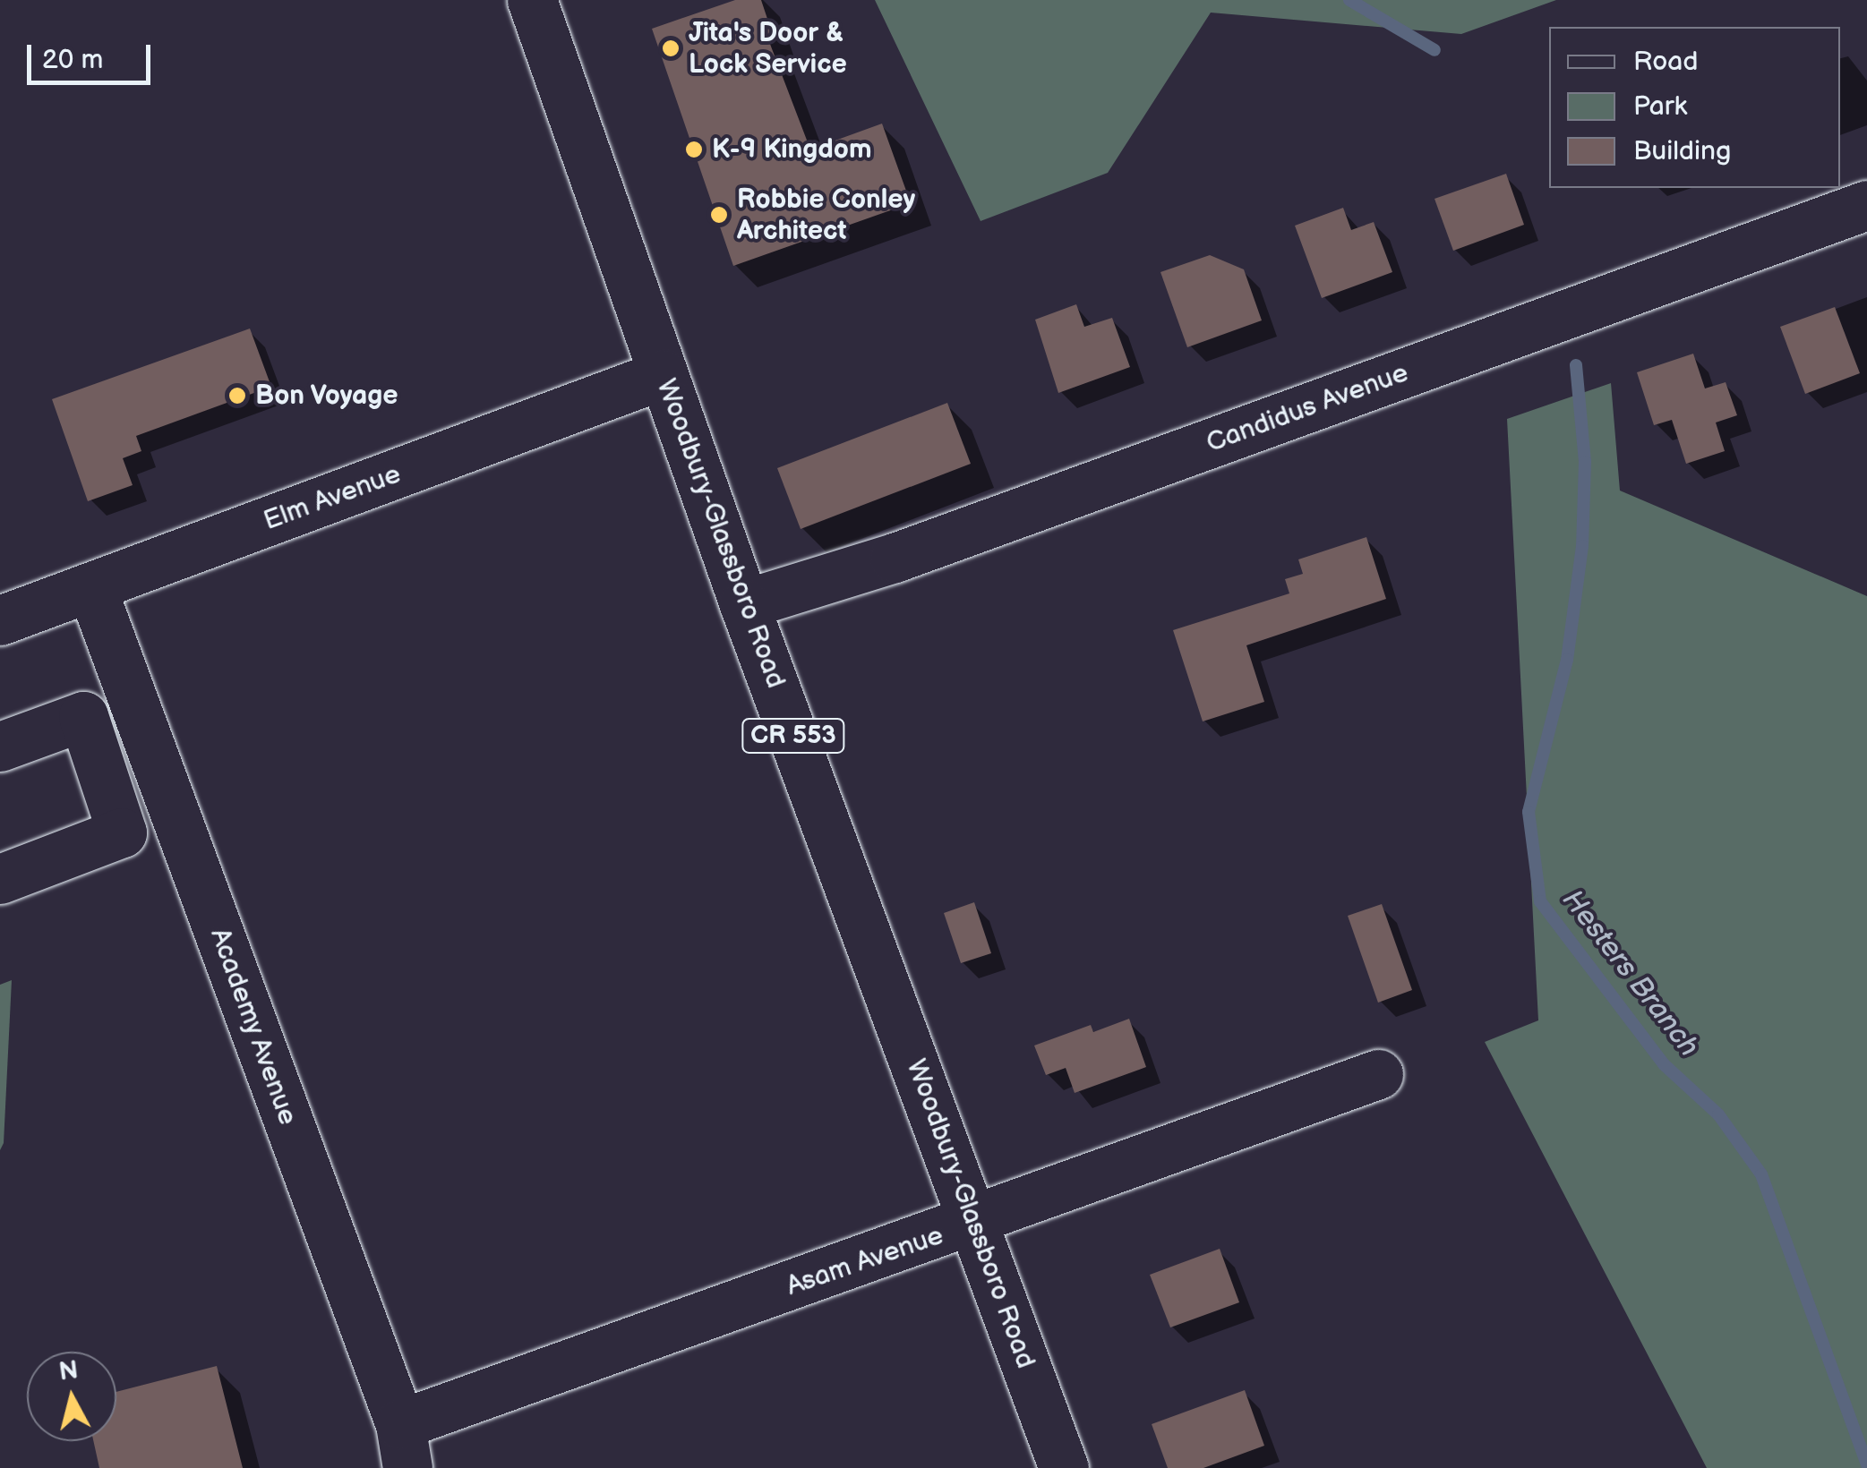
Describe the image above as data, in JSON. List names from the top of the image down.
{
  "streets": {
    "street": [
      "Candidus Avenue",
      "Elm Avenue",
      "Woodbury-Glassboro Road",
      "CR 553",
      "Academy Avenue",
      "Asam Avenue"
    ]
  },
  "crossings": [
    ["Candidus Avenue", "Woodbury-Glassboro Road"],
    ["Elm Avenue", "Woodbury-Glassboro Road"],
    ["Elm Avenue", "Academy Avenue"],
    ["Woodbury-Glassboro Road", "Asam Avenue"],
    ["Academy Avenue", "Asam Avenue"]
  ],
  "water": ["Hesters Branch"],
  "places": [
    "Jita's Door & Lock Service",
    "K-9 Kingdom",
    "Robbie Conley Architect",
    "Bon Voyage"
  ],
  "legend": ["Road", "Park", "Building"],
  "scale_bar": "20 m",
  "north": "top"
}
